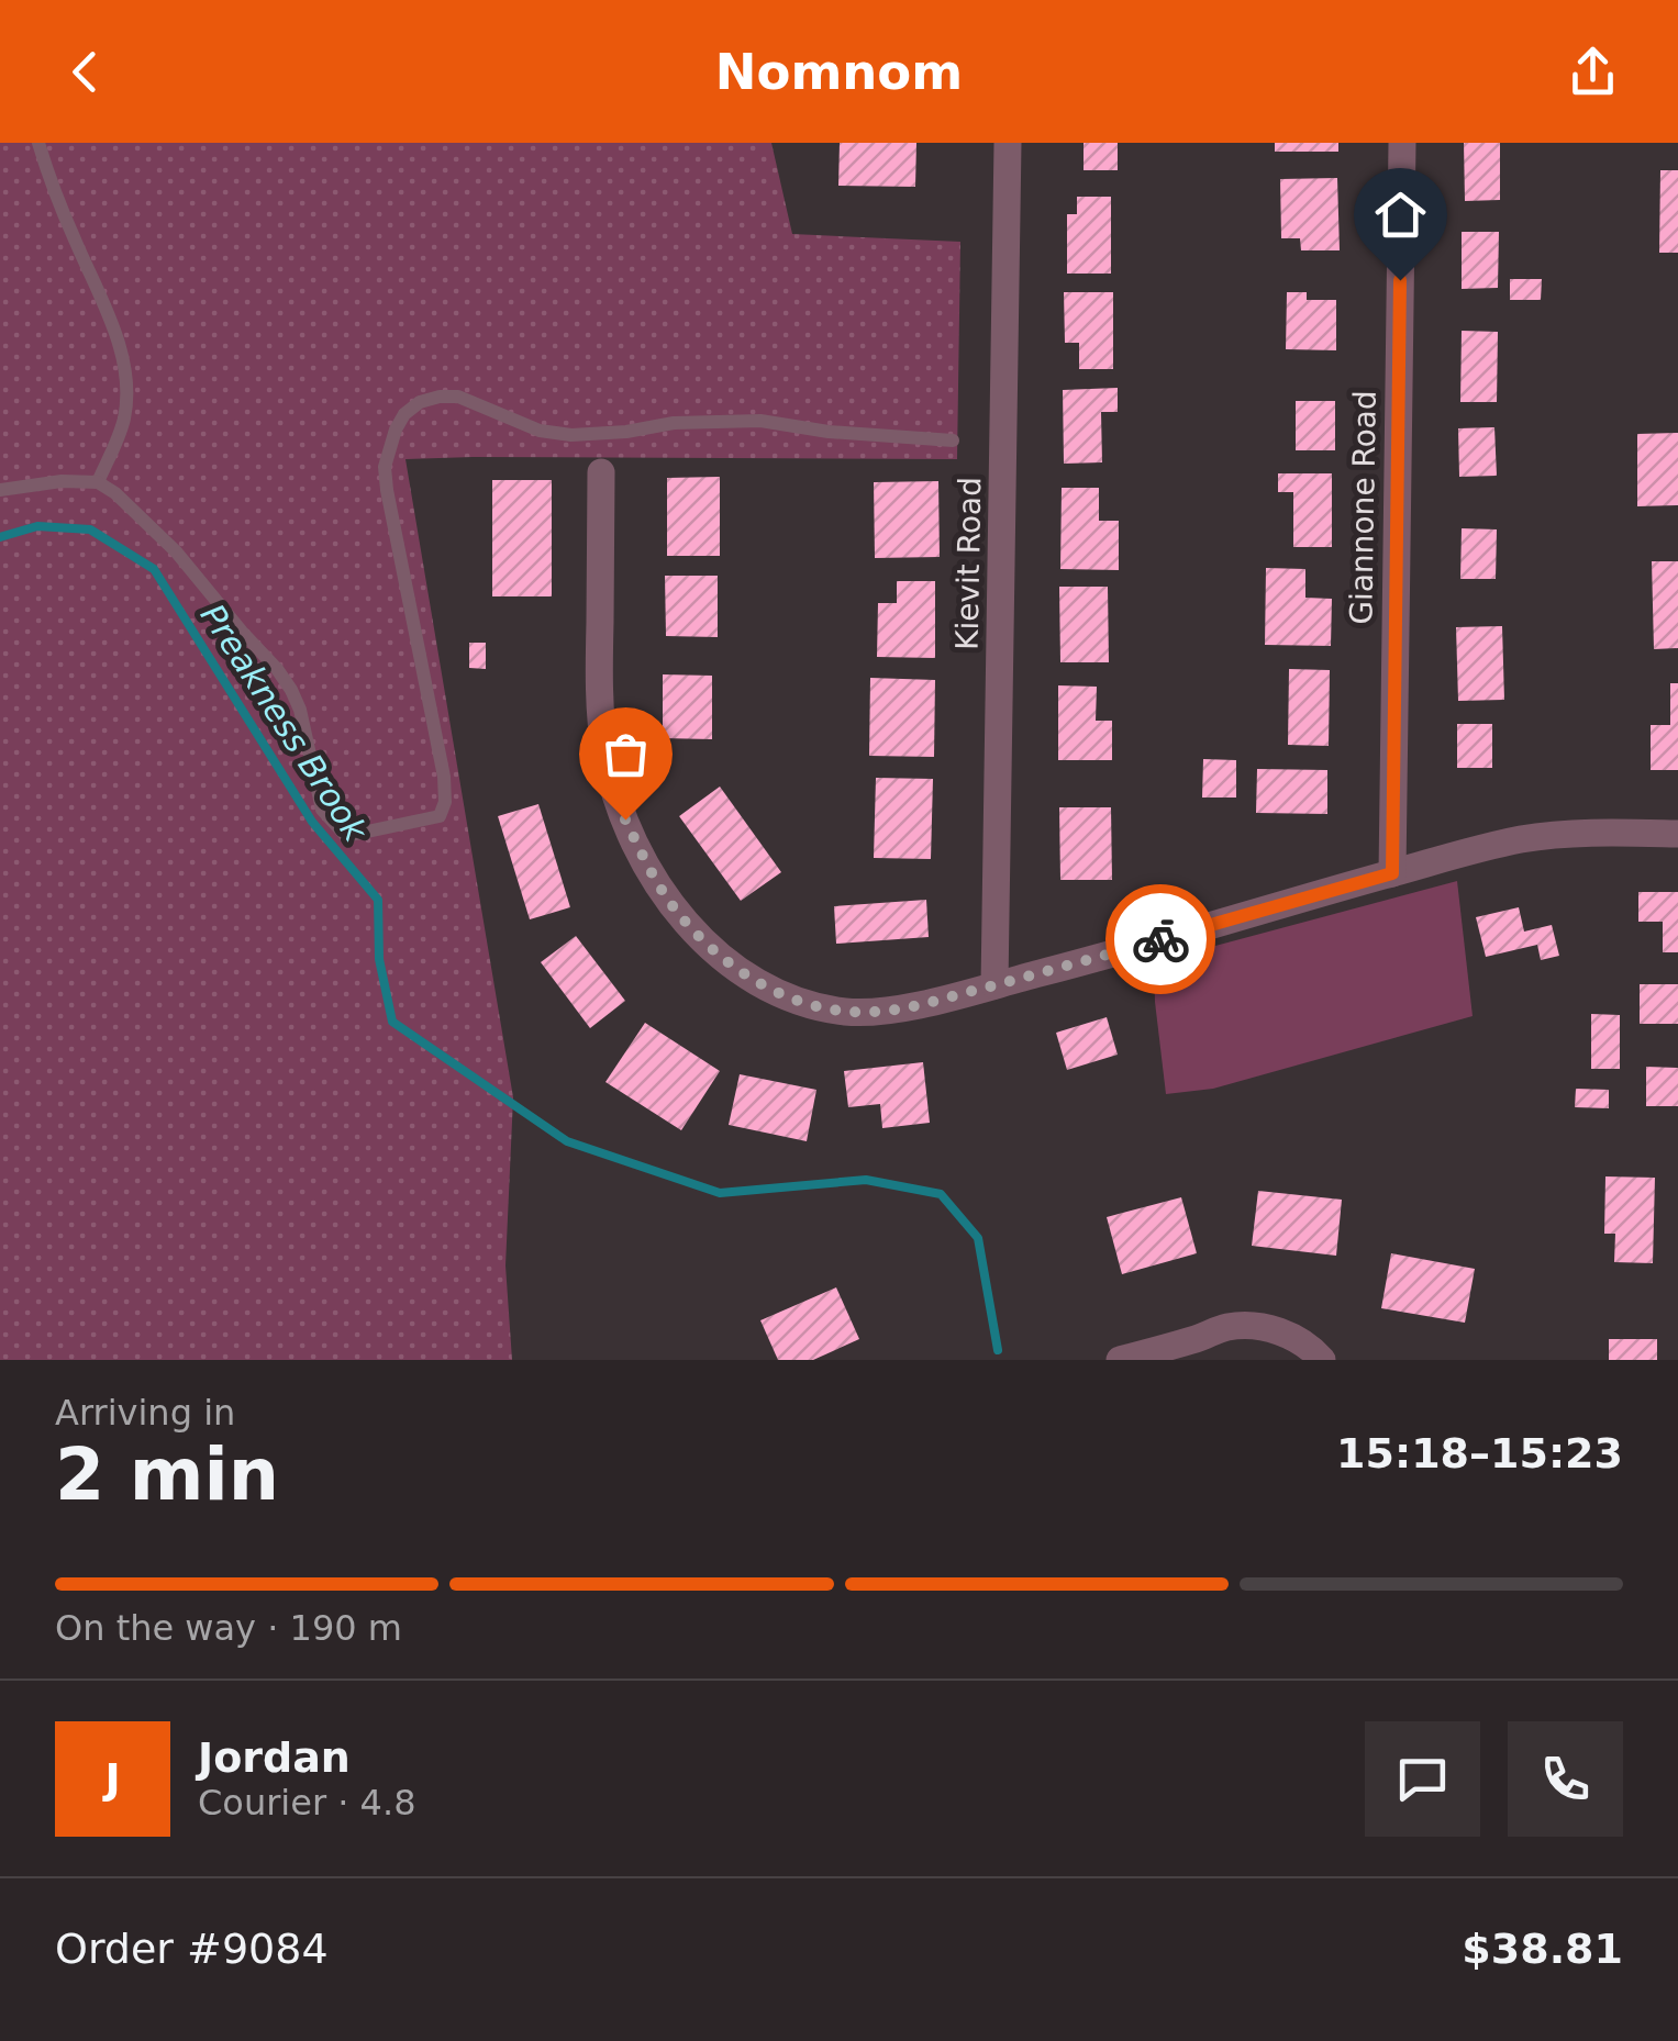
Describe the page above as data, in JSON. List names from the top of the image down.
{
  "streets": {
    "street": ["Giannone Road", "Kievit Road"]
  },
  "water": ["Preakness Brook"],
  "page": {
    "header": "Nomnom",
    "heading": ["2 min", "Arriving in", "15:18–15:23"],
    "panel": [
      "Jordan",
      "Courier · 4.8",
      "Order #9084",
      "$38.81"
    ],
    "bar": "On the way · 190 m",
    "round": "J"
  }
}
